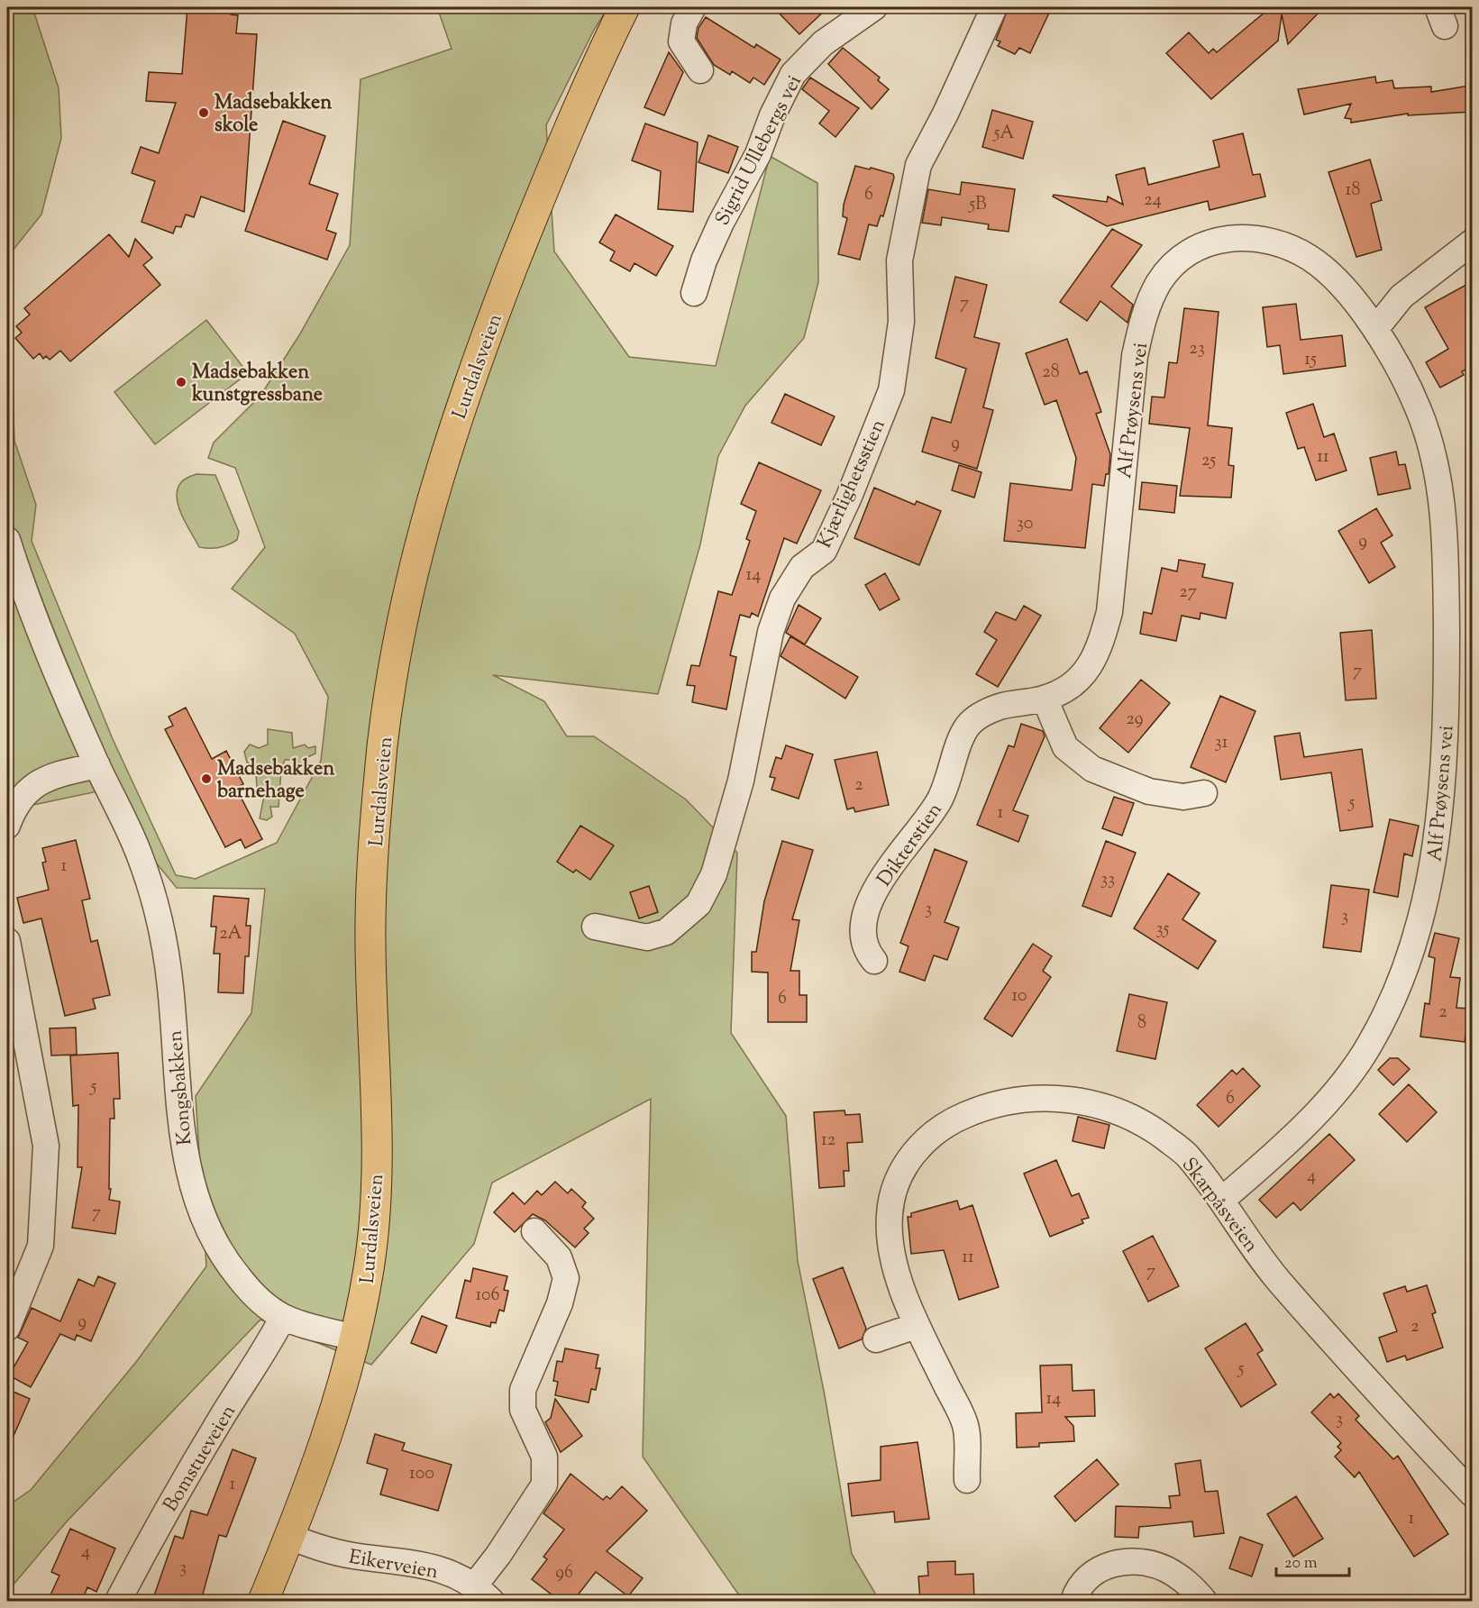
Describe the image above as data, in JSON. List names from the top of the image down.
{
  "streets": {
    "main road": ["Lurdalsveien"],
    "street": [
      "Sigrid Ullebergs vei",
      "Alf Prøysens vei",
      "Kjærlighetsstien",
      "Dikterstien",
      "Kongsbakken",
      "Skarpåsveien",
      "Bomstueveien",
      "Eikerveien"
    ]
  },
  "crossings": [
    ["Lurdalsveien", "Kongsbakken"],
    ["Lurdalsveien", "Eikerveien"],
    ["Alf Prøysens vei", "Dikterstien"],
    ["Alf Prøysens vei", "Skarpåsveien"],
    ["Kongsbakken", "Bomstueveien"]
  ],
  "places": ["Madsebakken skole", "Madsebakken kunstgressbane", "Madsebakken barnehage"],
  "house_numbers": [
    "5A",
    "18",
    "6",
    "24",
    "5B",
    "7",
    "23",
    "15",
    "28",
    "9",
    "11",
    "25",
    "30",
    "9",
    "14",
    "27",
    "7",
    "29",
    "31",
    "2",
    "5",
    "1",
    "1",
    "33",
    "3",
    "3",
    "35",
    "2A",
    "10",
    "6",
    "2",
    "8",
    "5",
    "6",
    "12",
    "4",
    "7",
    "11",
    "7",
    "106",
    "9",
    "2",
    "5",
    "14",
    "3",
    "100",
    "1",
    "1",
    "4",
    "3",
    "96"
  ],
  "scale_bar": "20 m"
}
